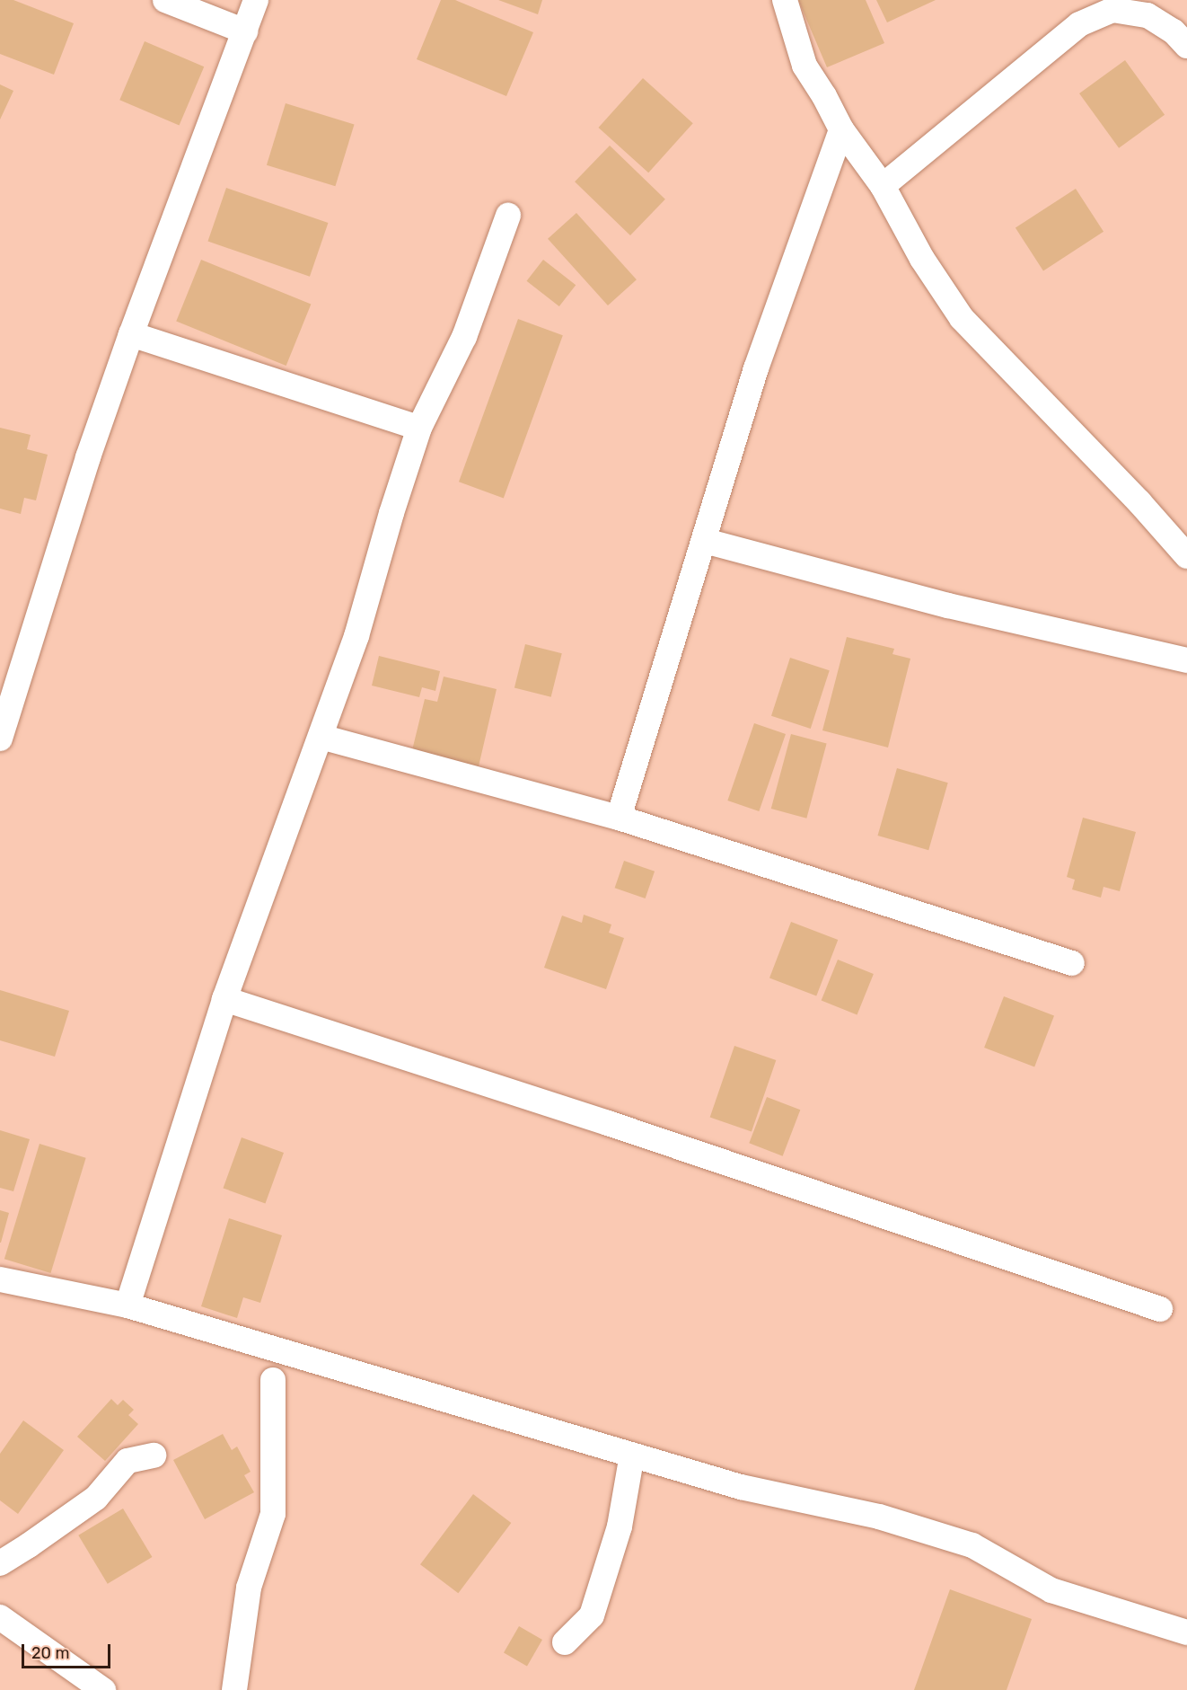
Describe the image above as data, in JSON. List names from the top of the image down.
{
  "scale_bar": "20 m"
}
